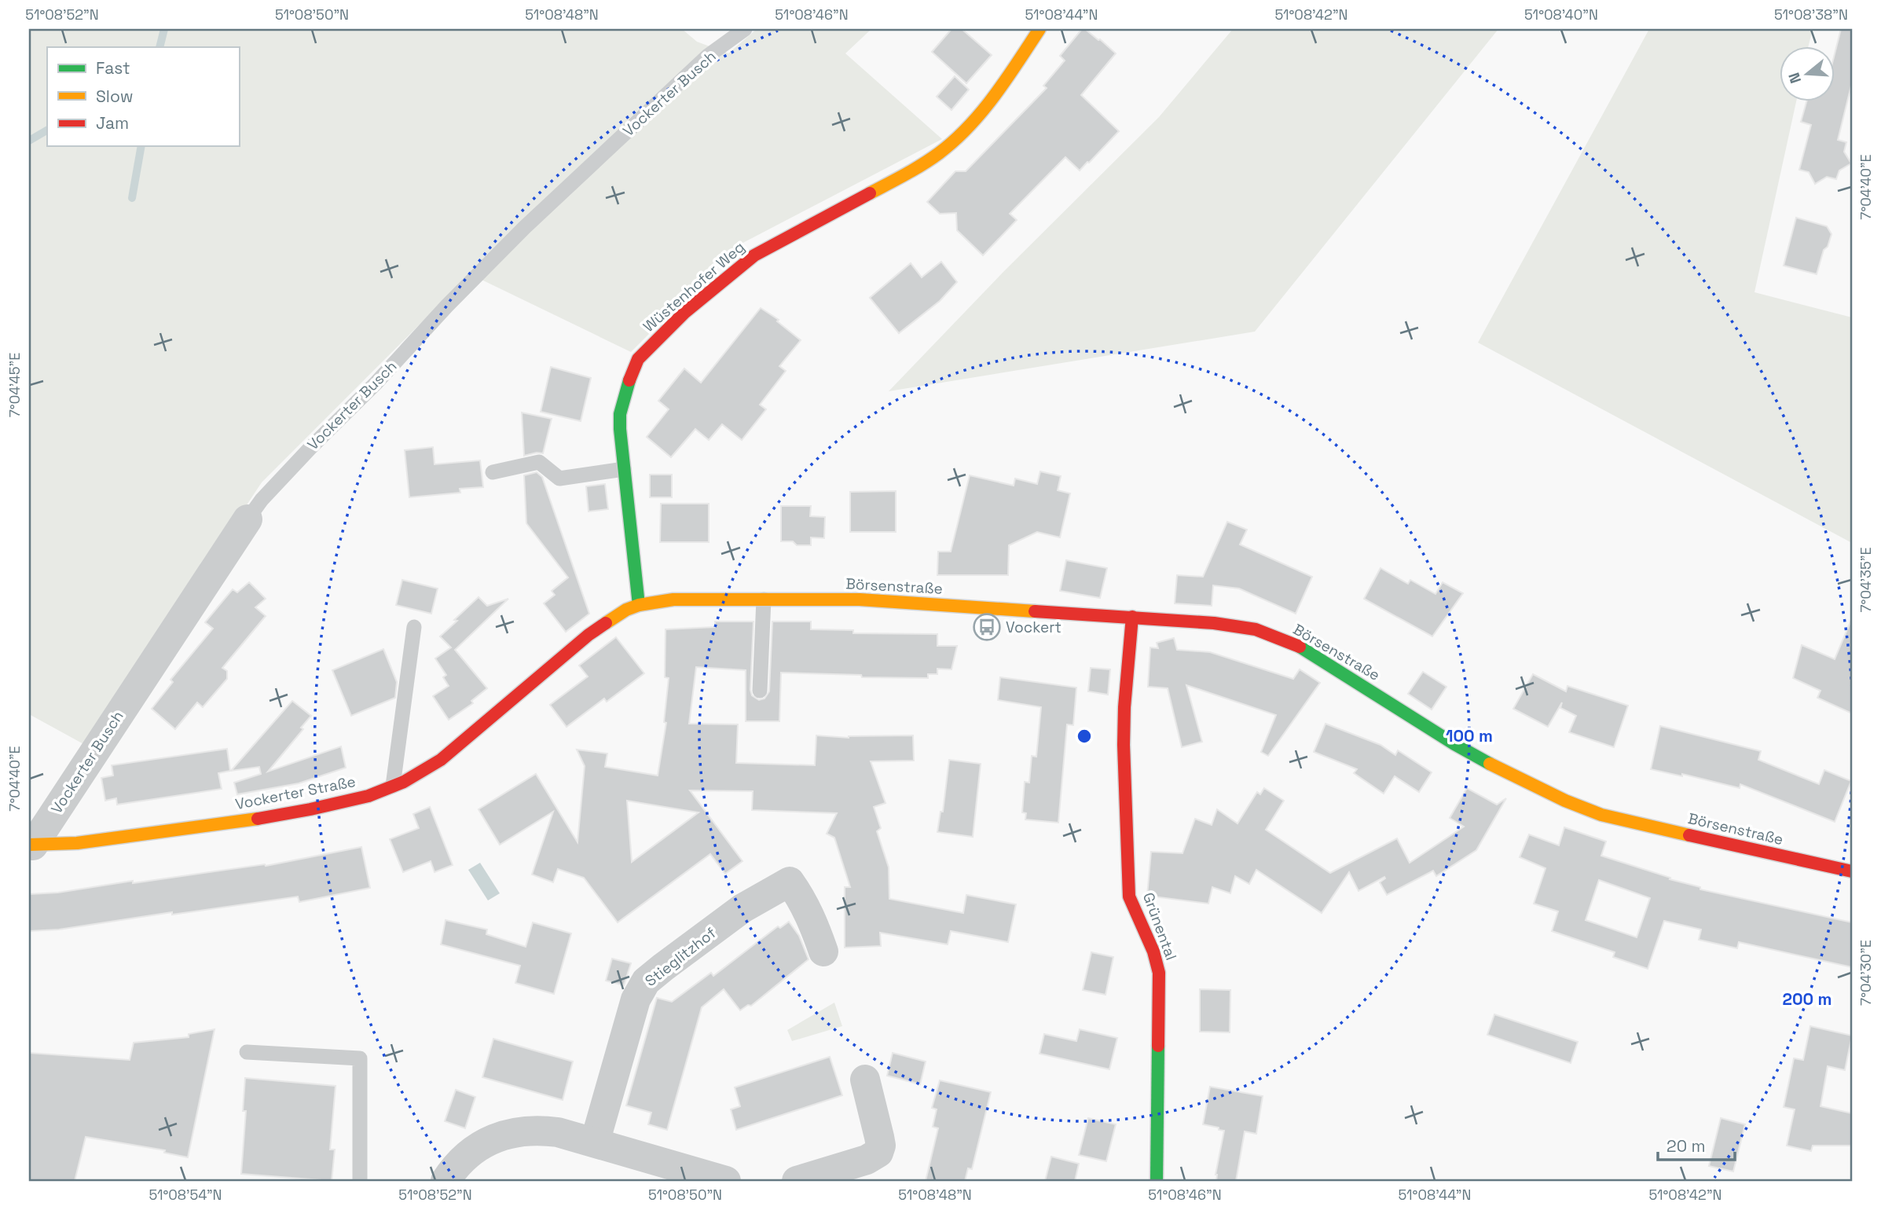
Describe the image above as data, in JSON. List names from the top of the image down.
{
  "streets": {
    "street": [
      "Vockerter Busch",
      "Wüstenhofer Weg",
      "Börsenstraße",
      "Vockerter Straße",
      "Grünental",
      "Stieglitzhof"
    ]
  },
  "crossings": [
    ["Vockerter Busch", "Vockerter Straße"],
    ["Wüstenhofer Weg", "Börsenstraße"],
    ["Wüstenhofer Weg", "Vockerter Straße"],
    ["Börsenstraße", "Vockerter Straße"],
    ["Börsenstraße", "Grünental"]
  ],
  "places": {
    "bus stop": ["Vockert"]
  },
  "legend": ["Fast", "Slow", "Jam"],
  "scale_bar": "20 m",
  "north": "left",
  "coordinates": [
    "51°08'52\"N",
    "51°08'50\"N",
    "51°08'48\"N",
    "51°08'46\"N",
    "51°08'44\"N",
    "51°08'42\"N",
    "51°08'40\"N",
    "51°08'38\"N",
    "7°04'40\"E",
    "7°04'45\"E",
    "7°04'35\"E",
    "7°04'30\"E",
    "51°08'54\"N"
  ],
  "rings": ["100 m", "200 m"]
}
